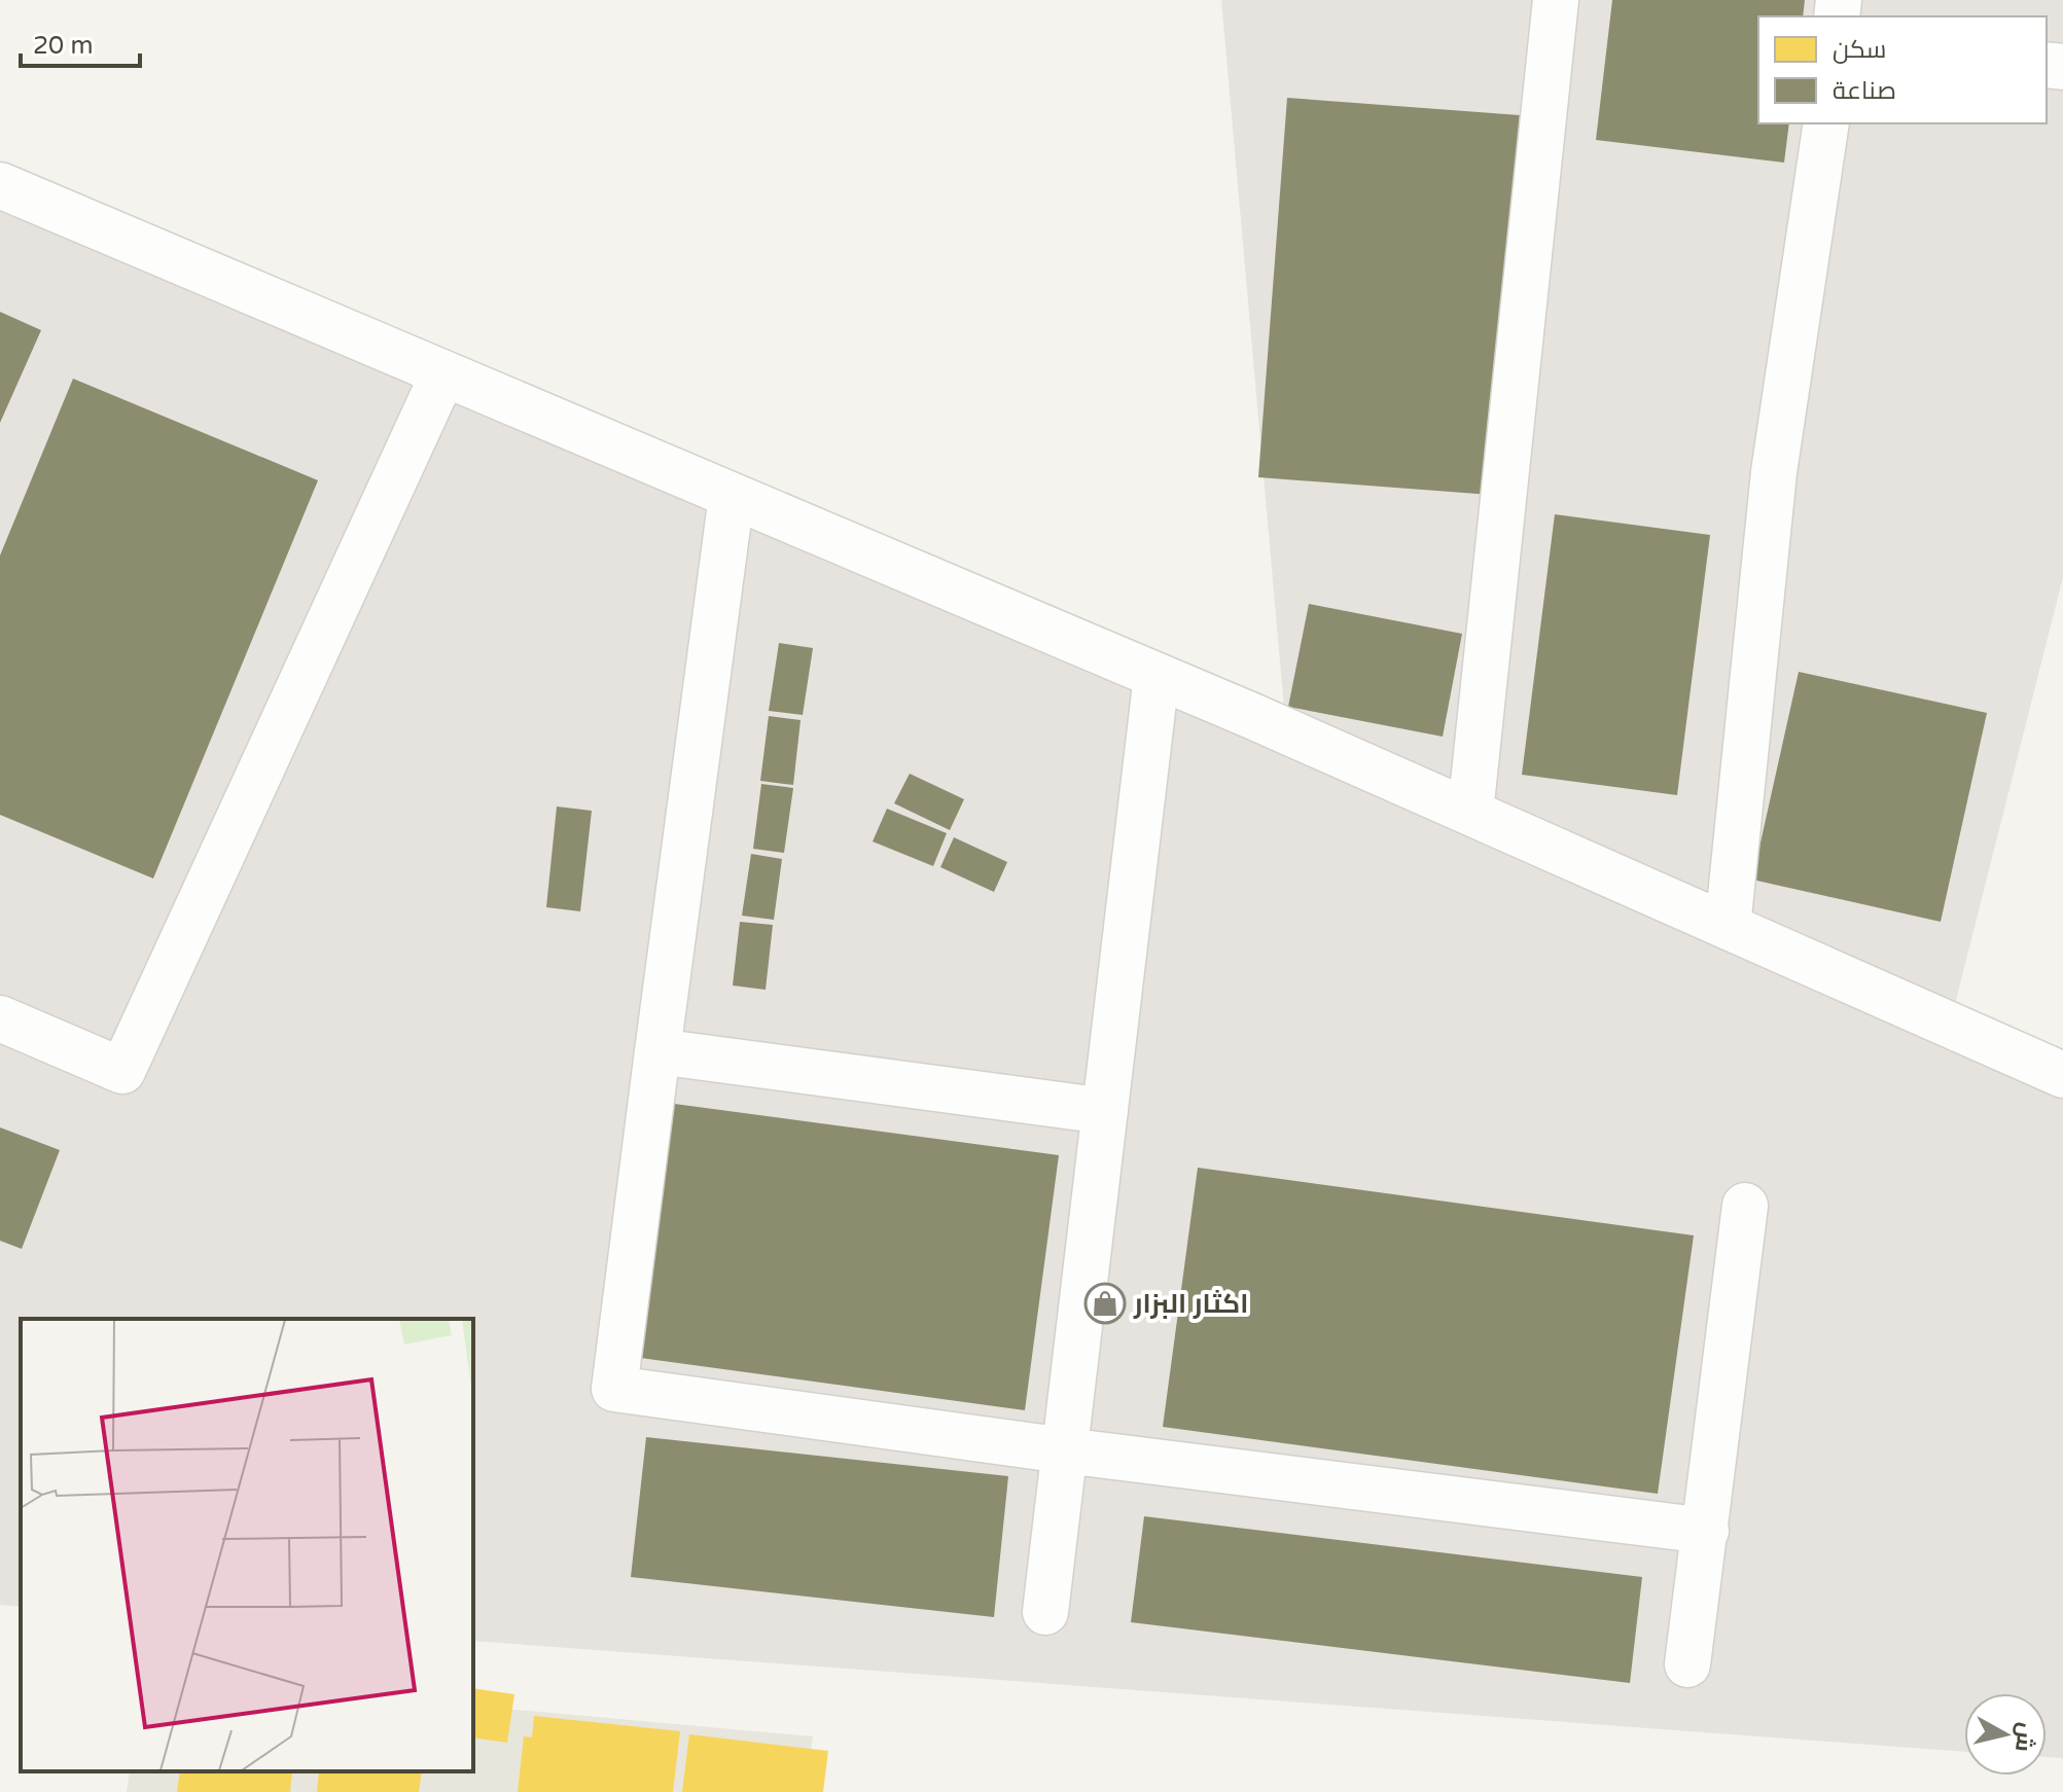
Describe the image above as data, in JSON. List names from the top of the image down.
{
  "places": {
    "shop": ["اكثار البزار"]
  },
  "legend": ["سكن", "صناعة"],
  "scale_bar": "20 m",
  "north": "right"
}
